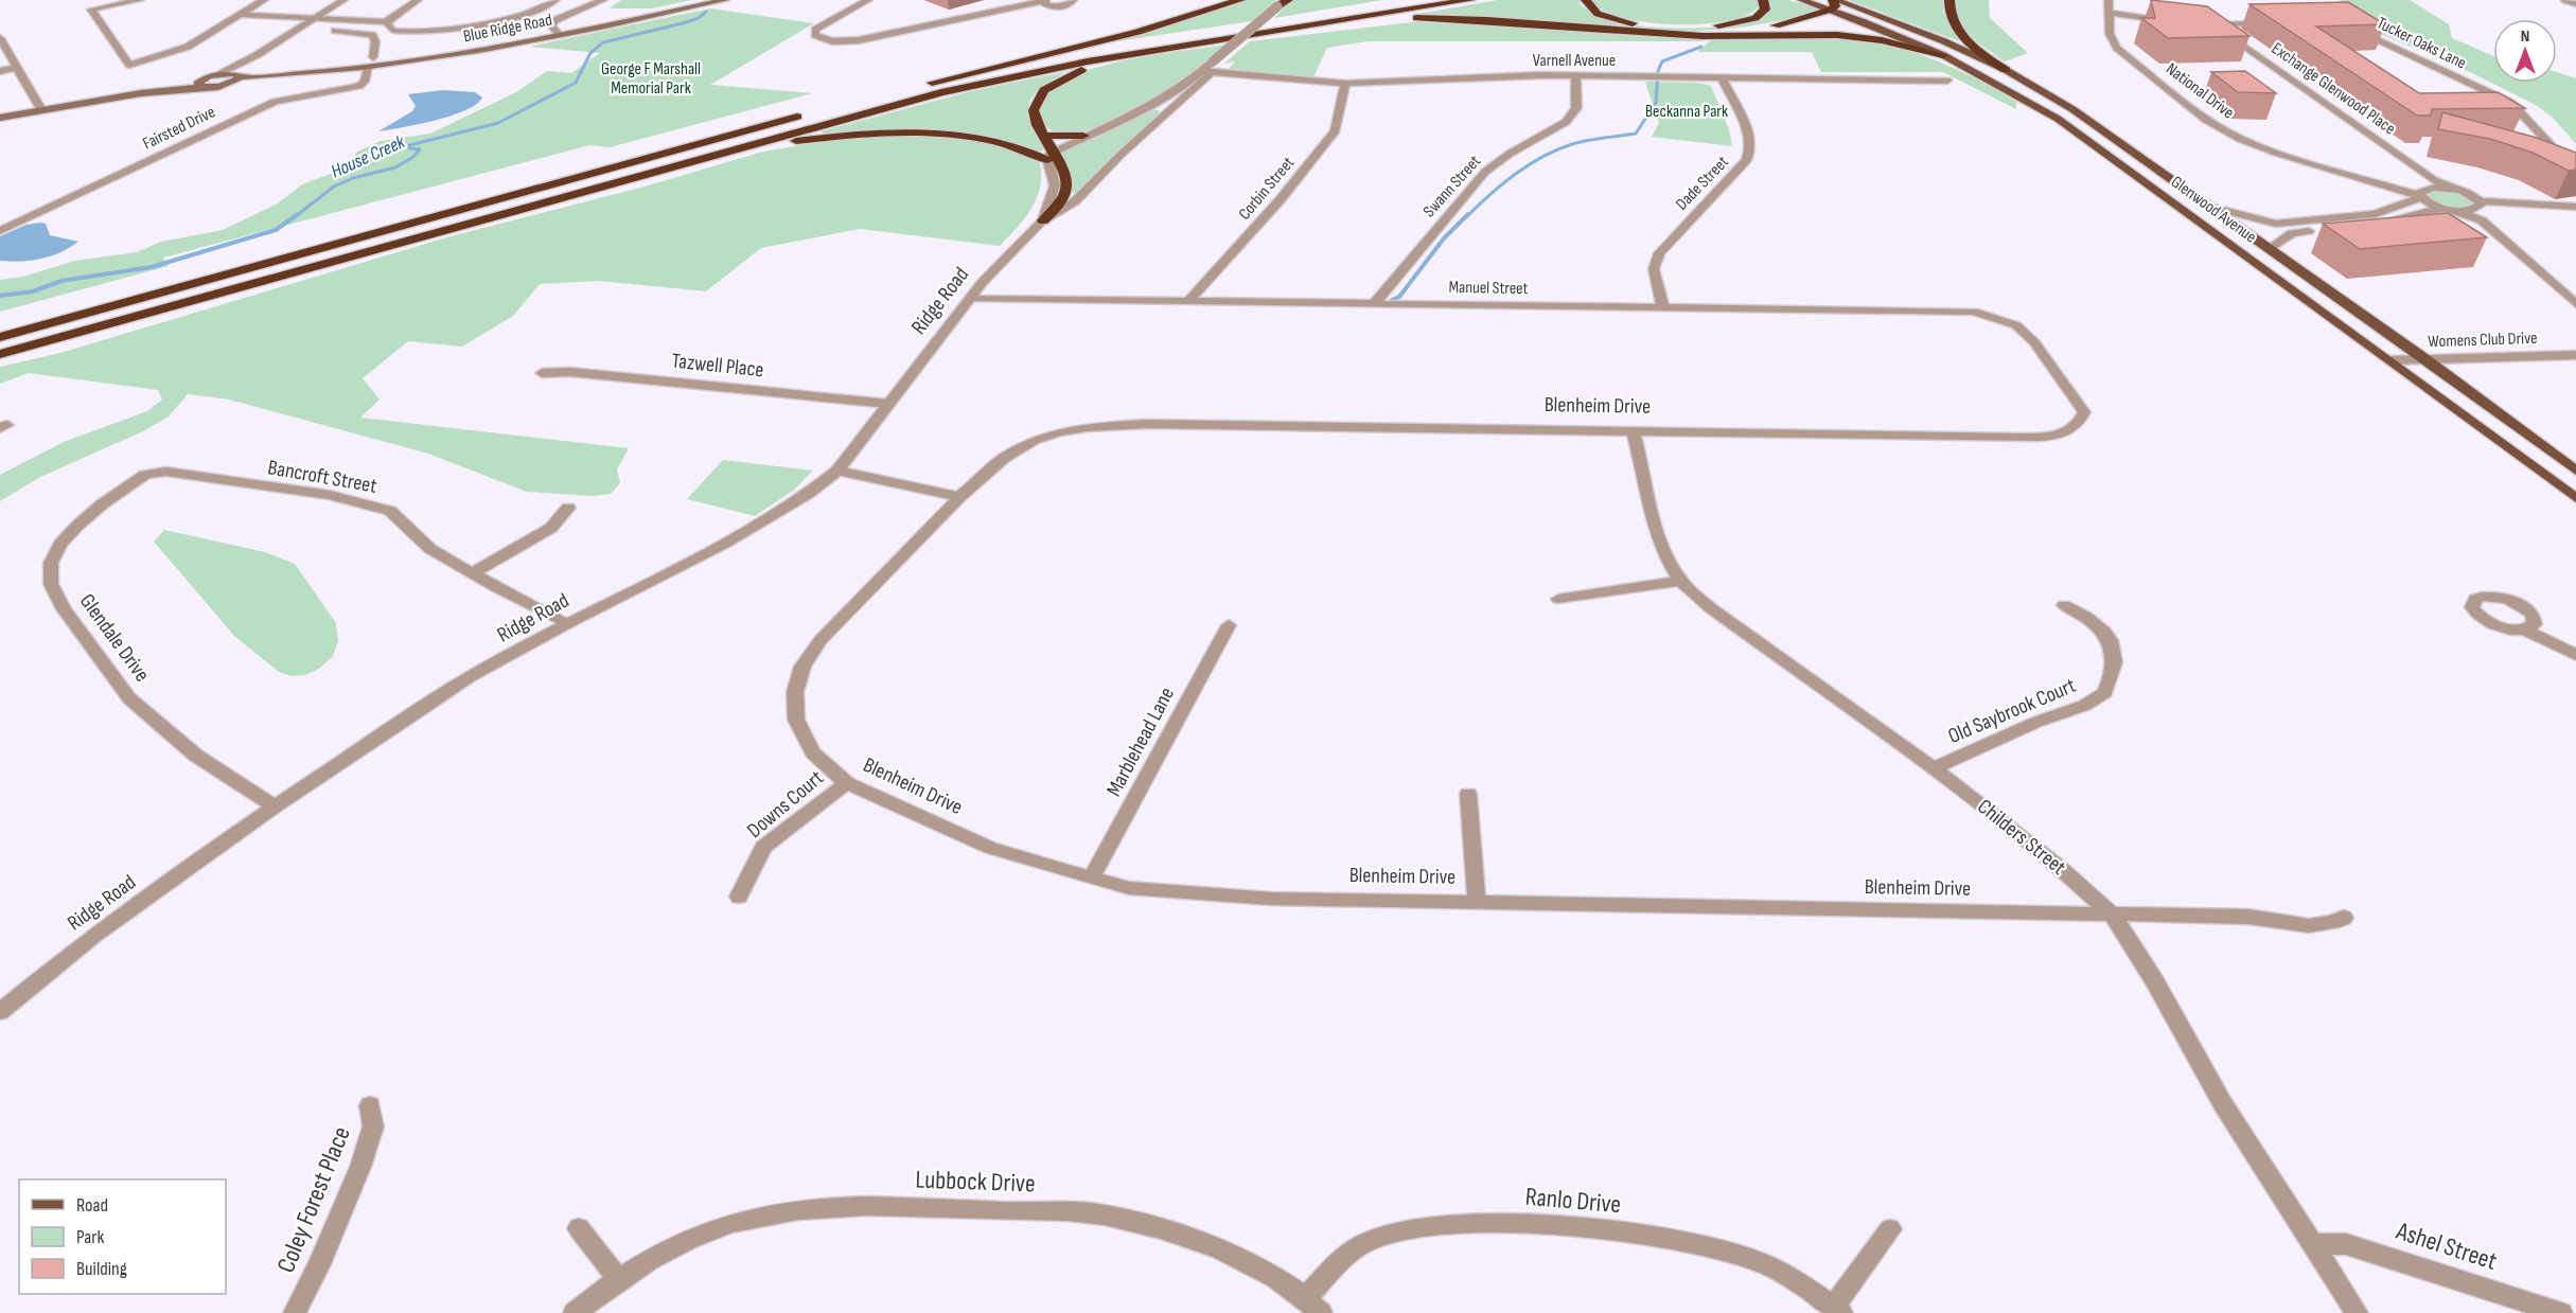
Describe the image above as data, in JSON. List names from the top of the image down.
{
  "streets": {
    "main road": ["Blue Ridge Road", "Glenwood Avenue"],
    "street": [
      "Tucker Oaks Lane",
      "Varnell Avenue",
      "Exchange Glenwood Place",
      "National Drive",
      "Fairsted Drive",
      "Dade Street",
      "Swann Street",
      "Corbin Street",
      "Manuel Street",
      "Ridge Road",
      "Womens Club Drive",
      "Tazwell Place",
      "Blenheim Drive",
      "Bancroft Street",
      "Glendale Drive",
      "Old Saybrook Court",
      "Marblehead Lane",
      "Downs Court",
      "Childers Street",
      "Lubbock Drive",
      "Coley Forest Place",
      "Ranlo Drive",
      "Ashel Street"
    ]
  },
  "crossings": [
    ["Blue Ridge Road", "Fairsted Drive"],
    ["Varnell Avenue", "Dade Street"],
    ["Varnell Avenue", "Swann Street"],
    ["Varnell Avenue", "Corbin Street"],
    ["Varnell Avenue", "Ridge Road"],
    ["Exchange Glenwood Place", "National Drive"],
    ["Dade Street", "Manuel Street"],
    ["Swann Street", "Manuel Street"],
    ["Corbin Street", "Manuel Street"],
    ["Glenwood Avenue", "Womens Club Drive"],
    ["Manuel Street", "Ridge Road"],
    ["Manuel Street", "Blenheim Drive"],
    ["Ridge Road", "Tazwell Place"],
    ["Ridge Road", "Bancroft Street"],
    ["Ridge Road", "Glendale Drive"],
    ["Blenheim Drive", "Marblehead Lane"],
    ["Blenheim Drive", "Downs Court"],
    ["Blenheim Drive", "Childers Street"],
    ["Bancroft Street", "Glendale Drive"],
    ["Old Saybrook Court", "Childers Street"],
    ["Childers Street", "Ashel Street"],
    ["Lubbock Drive", "Ranlo Drive"]
  ],
  "water": ["House Creek"],
  "parks": ["George F Marshall Memorial Park", "Beckanna Park"],
  "legend": ["Road", "Park", "Building"],
  "north": "top"
}
